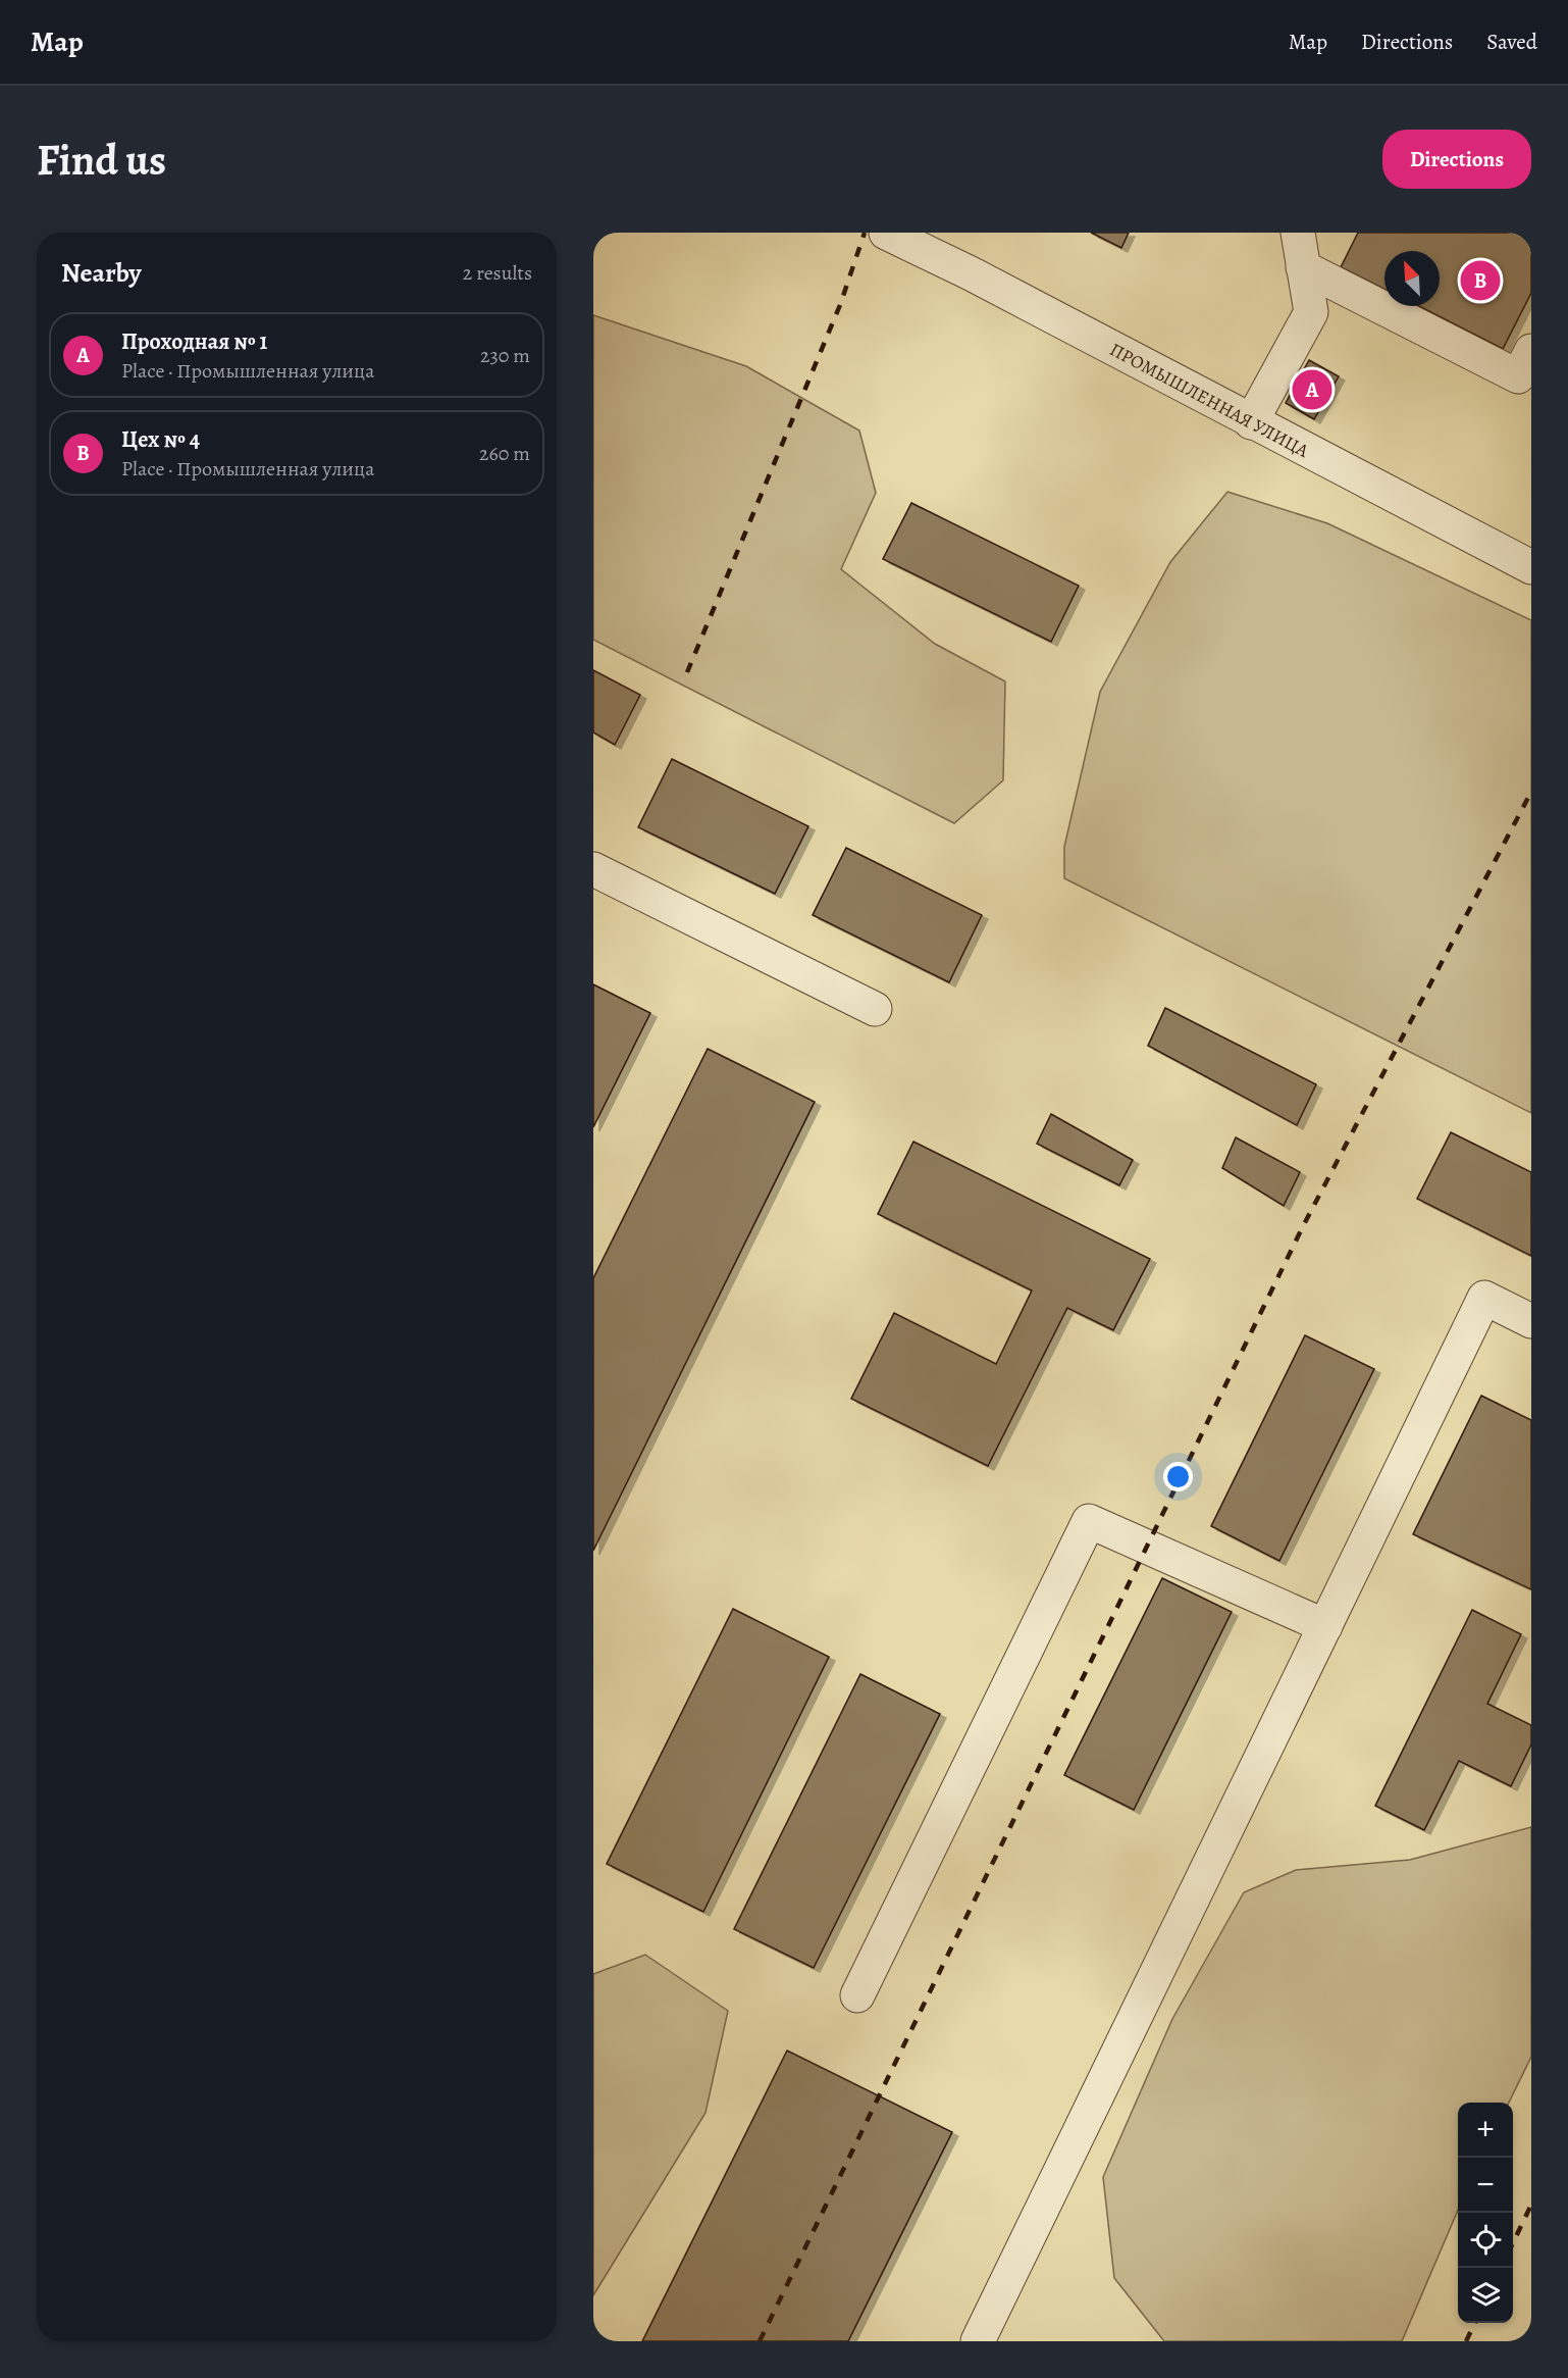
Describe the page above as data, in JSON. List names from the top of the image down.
{
  "streets": {
    "street": ["ПРОМЫШЛЕННАЯ УЛИЦА"]
  },
  "north": "top left",
  "page": {
    "header": "Map",
    "nav": ["Map", "Directions", "Saved"],
    "buttons": "Directions",
    "title": "Find us",
    "heading": ["Nearby", "2 results"],
    "pins": ["B", "A"],
    "list": [
      {
        "mark": "A",
        "name": "Проходная № 1",
        "note": "Place · Промышленная улица",
        "value": "230 m"
      },
      {
        "mark": "B",
        "name": "Цех № 4",
        "note": "Place · Промышленная улица",
        "value": "260 m"
      }
    ],
    "map_buttons": ["+", "−"]
  }
}
